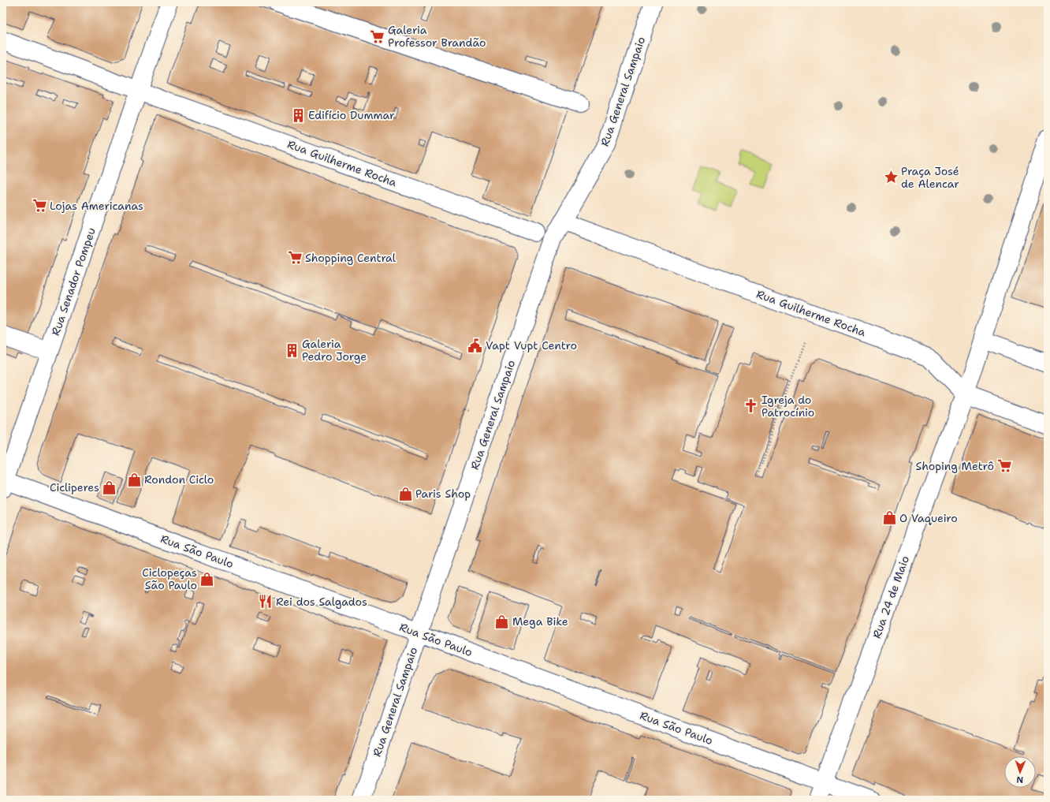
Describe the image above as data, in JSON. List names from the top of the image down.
{
  "streets": {
    "street": [
      "Rua General Sampaio",
      "Rua Guilherme Rocha",
      "Rua Senador Pompeu",
      "Rua São Paulo",
      "Rua 24 de Maio"
    ]
  },
  "crossings": [
    ["Rua General Sampaio", "Rua Guilherme Rocha"],
    ["Rua General Sampaio", "Rua São Paulo"],
    ["Rua Guilherme Rocha", "Rua 24 de Maio"],
    ["Rua Senador Pompeu", "Rua São Paulo"],
    ["Rua São Paulo", "Rua 24 de Maio"]
  ],
  "places": {
    "supermarket": [
      "Galeria Professor Brandão",
      "Lojas Americanas",
      "Shopping Central",
      "Shoping Metrô"
    ],
    "building": ["Edifício Dummar", "Galeria Pedro Jorge"],
    "place": ["Praça José de Alencar"],
    "public building": ["Vapt Vupt Centro"],
    "church": ["Igreja do Patrocínio"],
    "shop": [
      "Rondon Ciclo",
      "Cicliperes",
      "Paris Shop",
      "O Vaqueiro",
      "Ciclopeças São Paulo",
      "Mega Bike"
    ],
    "restaurant": ["Rei dos Salgados"]
  },
  "north": "bottom"
}
